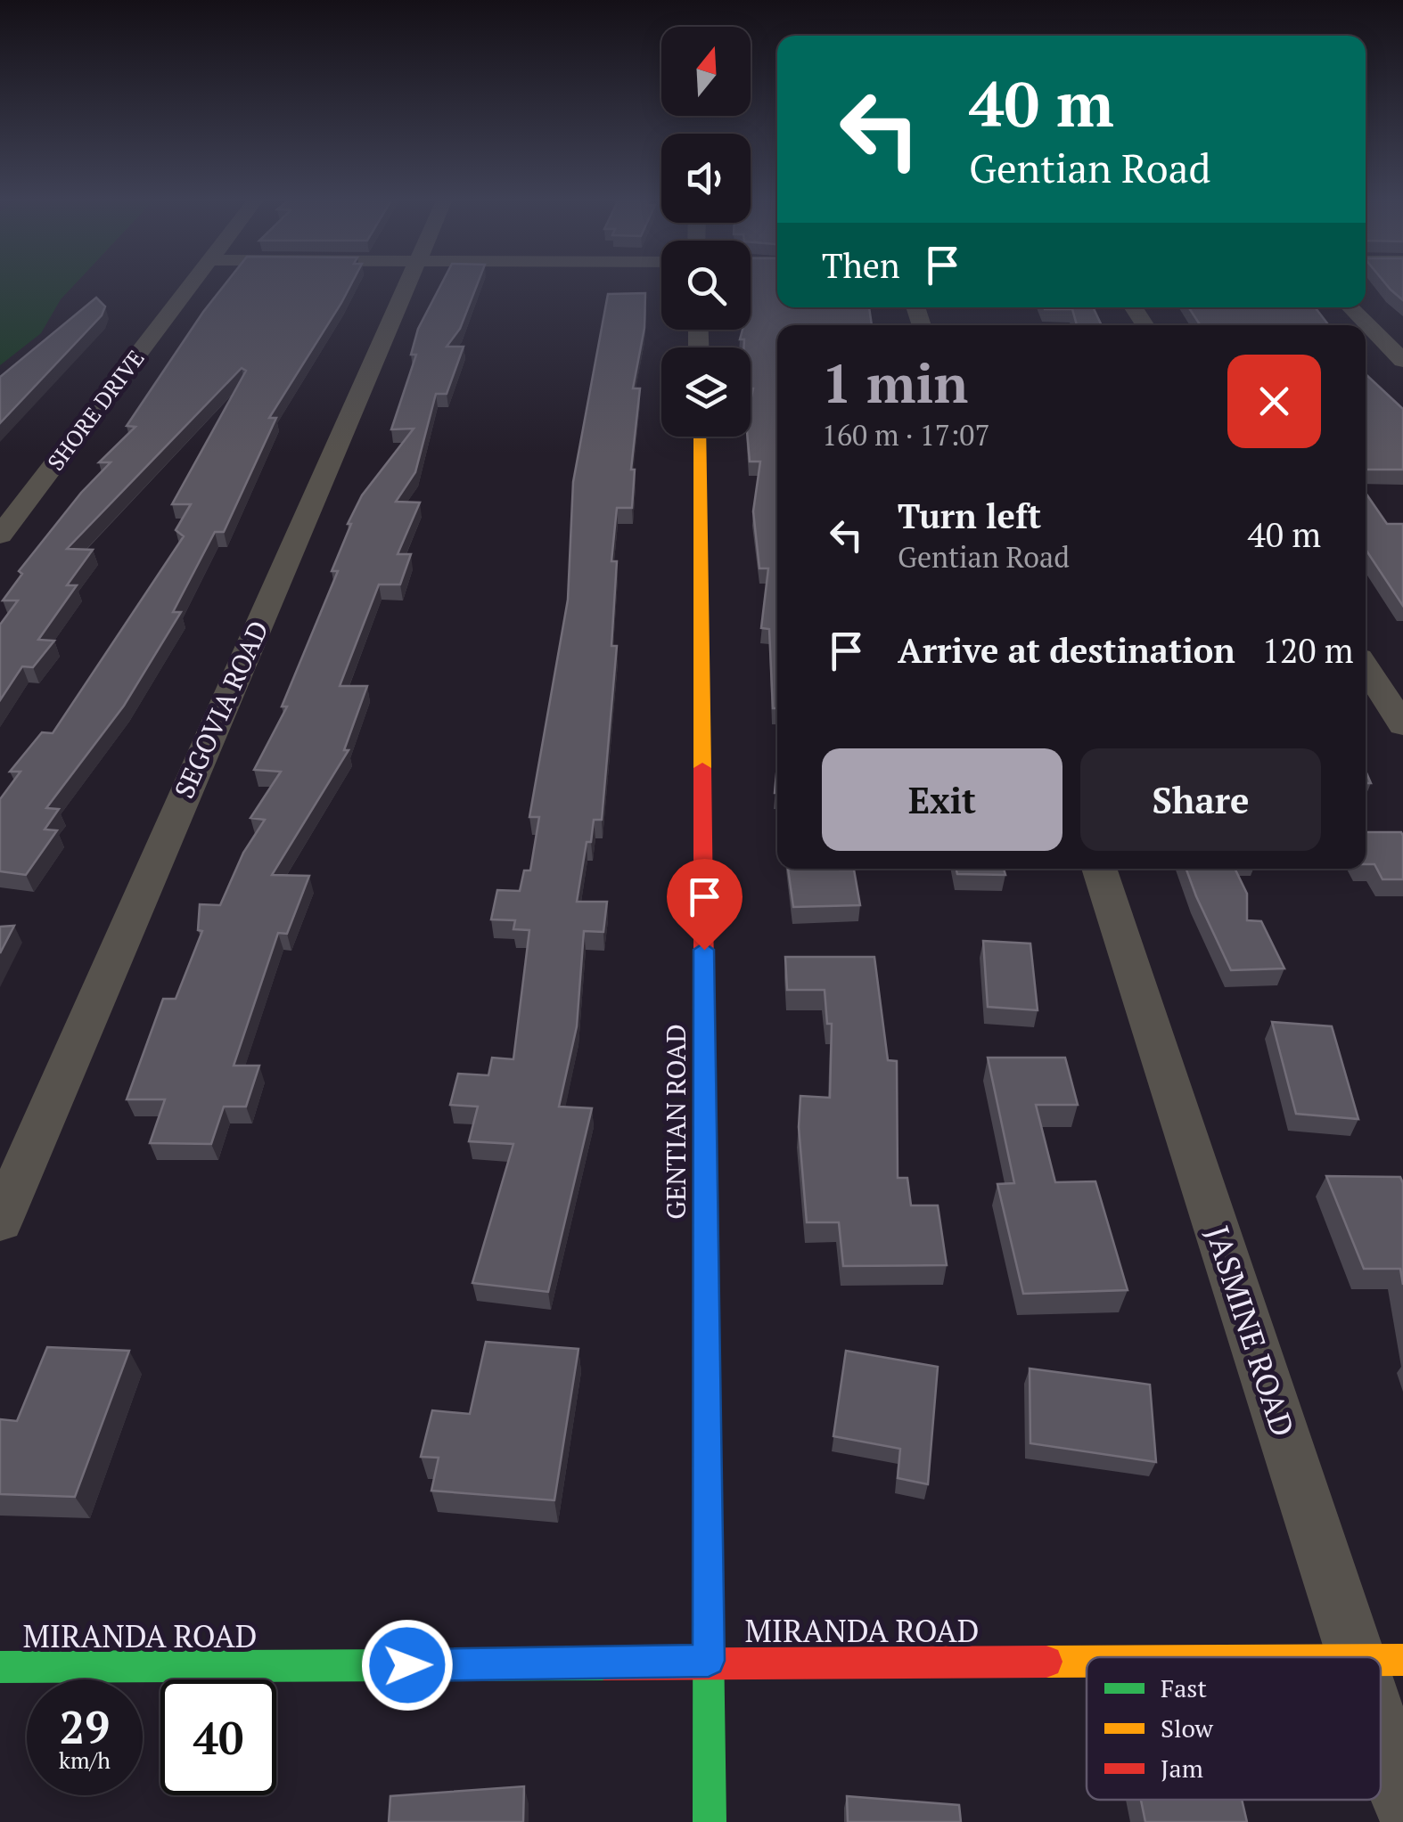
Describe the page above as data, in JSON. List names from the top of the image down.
{
  "streets": {
    "street": [
      "SHORE DRIVE",
      "SEGOVIA ROAD",
      "GENTIAN ROAD",
      "JASMINE ROAD",
      "MIRANDA ROAD"
    ]
  },
  "crossings": [
    ["GENTIAN ROAD", "MIRANDA ROAD"]
  ],
  "legend": ["Fast", "Slow", "Jam"],
  "north": "top",
  "page": {
    "turn": ["40 m", "Gentian Road"],
    "then": "Then",
    "heading": ["1 min", "160 m · 17:07"],
    "list": [
      {
        "name": "Turn left",
        "note": "Gentian Road",
        "value": "40 m"
      },
      {
        "name": "Arrive at destination",
        "value": "120 m"
      }
    ],
    "buttons": ["Exit", "Share"],
    "speed": "29 km/h",
    "limit": "40"
  }
}
